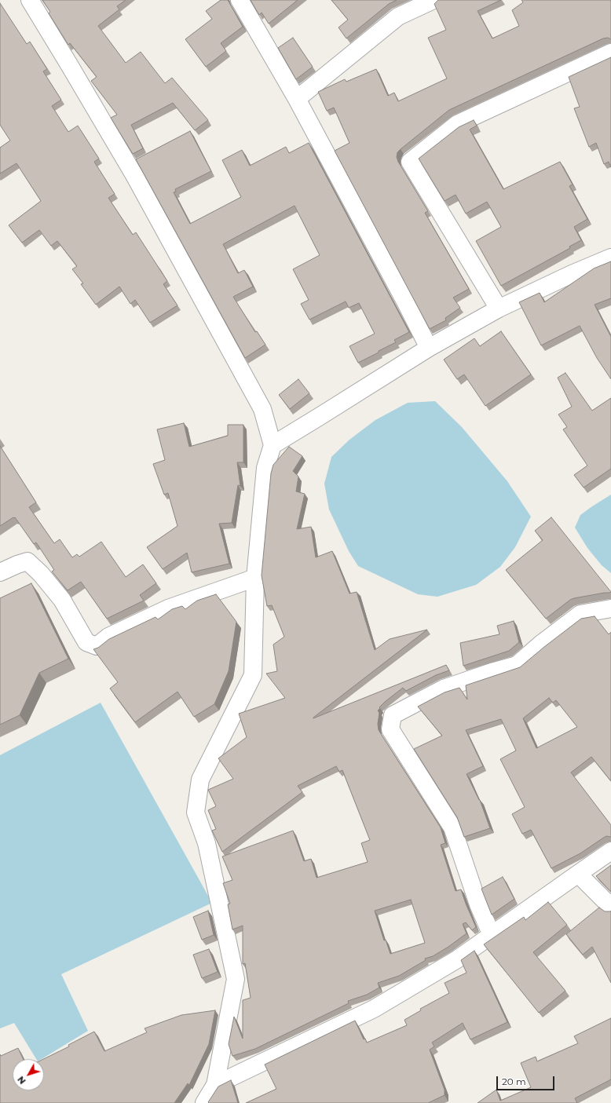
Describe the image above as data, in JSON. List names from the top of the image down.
{
  "scale_bar": "20 m",
  "north": "bottom left"
}
